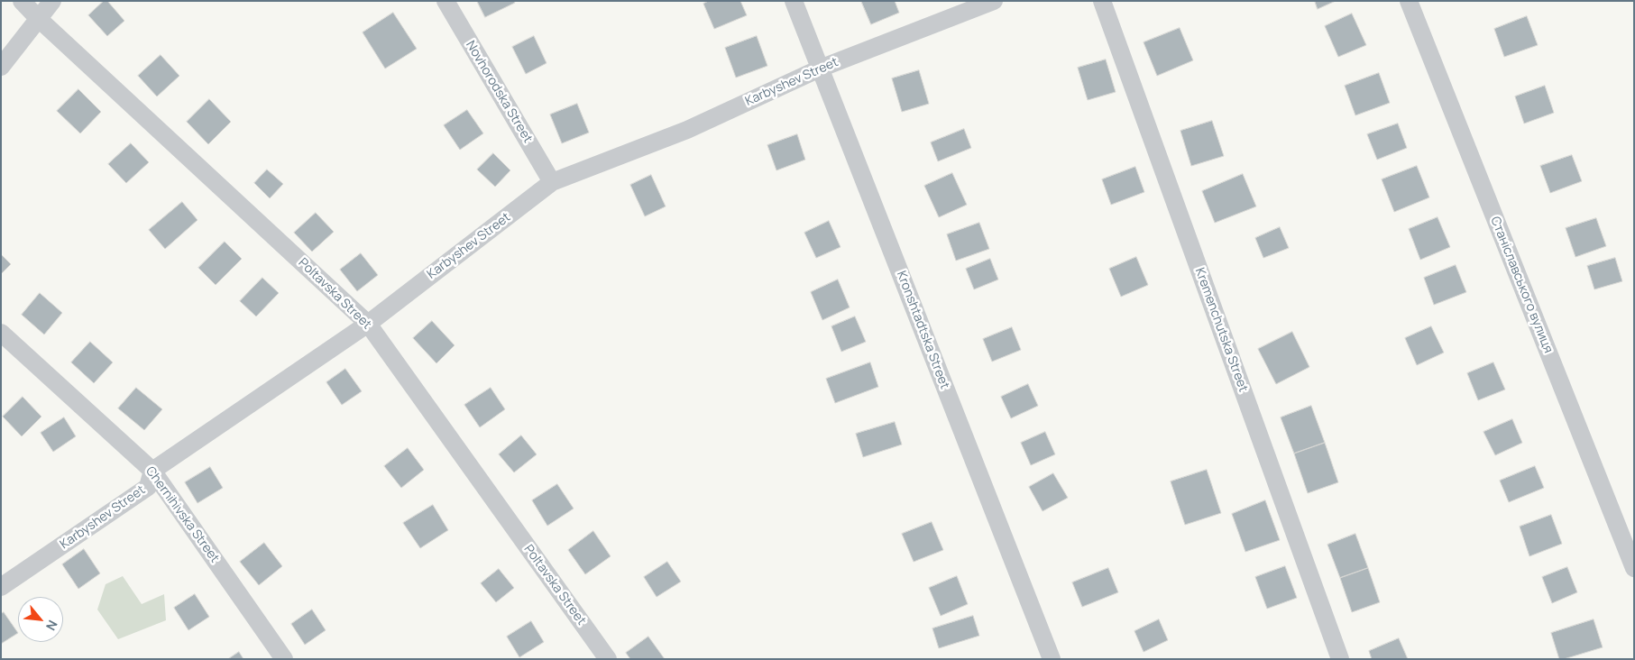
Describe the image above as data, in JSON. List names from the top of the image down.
{
  "streets": {
    "street": [
      "Karbyshev Street",
      "Novhorodska Street",
      "Станіславського вулиця",
      "Poltavska Street",
      "Kronshtadtska Street",
      "Kremenchutska Street",
      "Chernihivska Street"
    ]
  },
  "crossings": [
    ["Karbyshev Street", "Novhorodska Street"],
    ["Karbyshev Street", "Poltavska Street"],
    ["Karbyshev Street", "Kronshtadtska Street"],
    ["Karbyshev Street", "Chernihivska Street"]
  ],
  "north": "bottom right"
}
